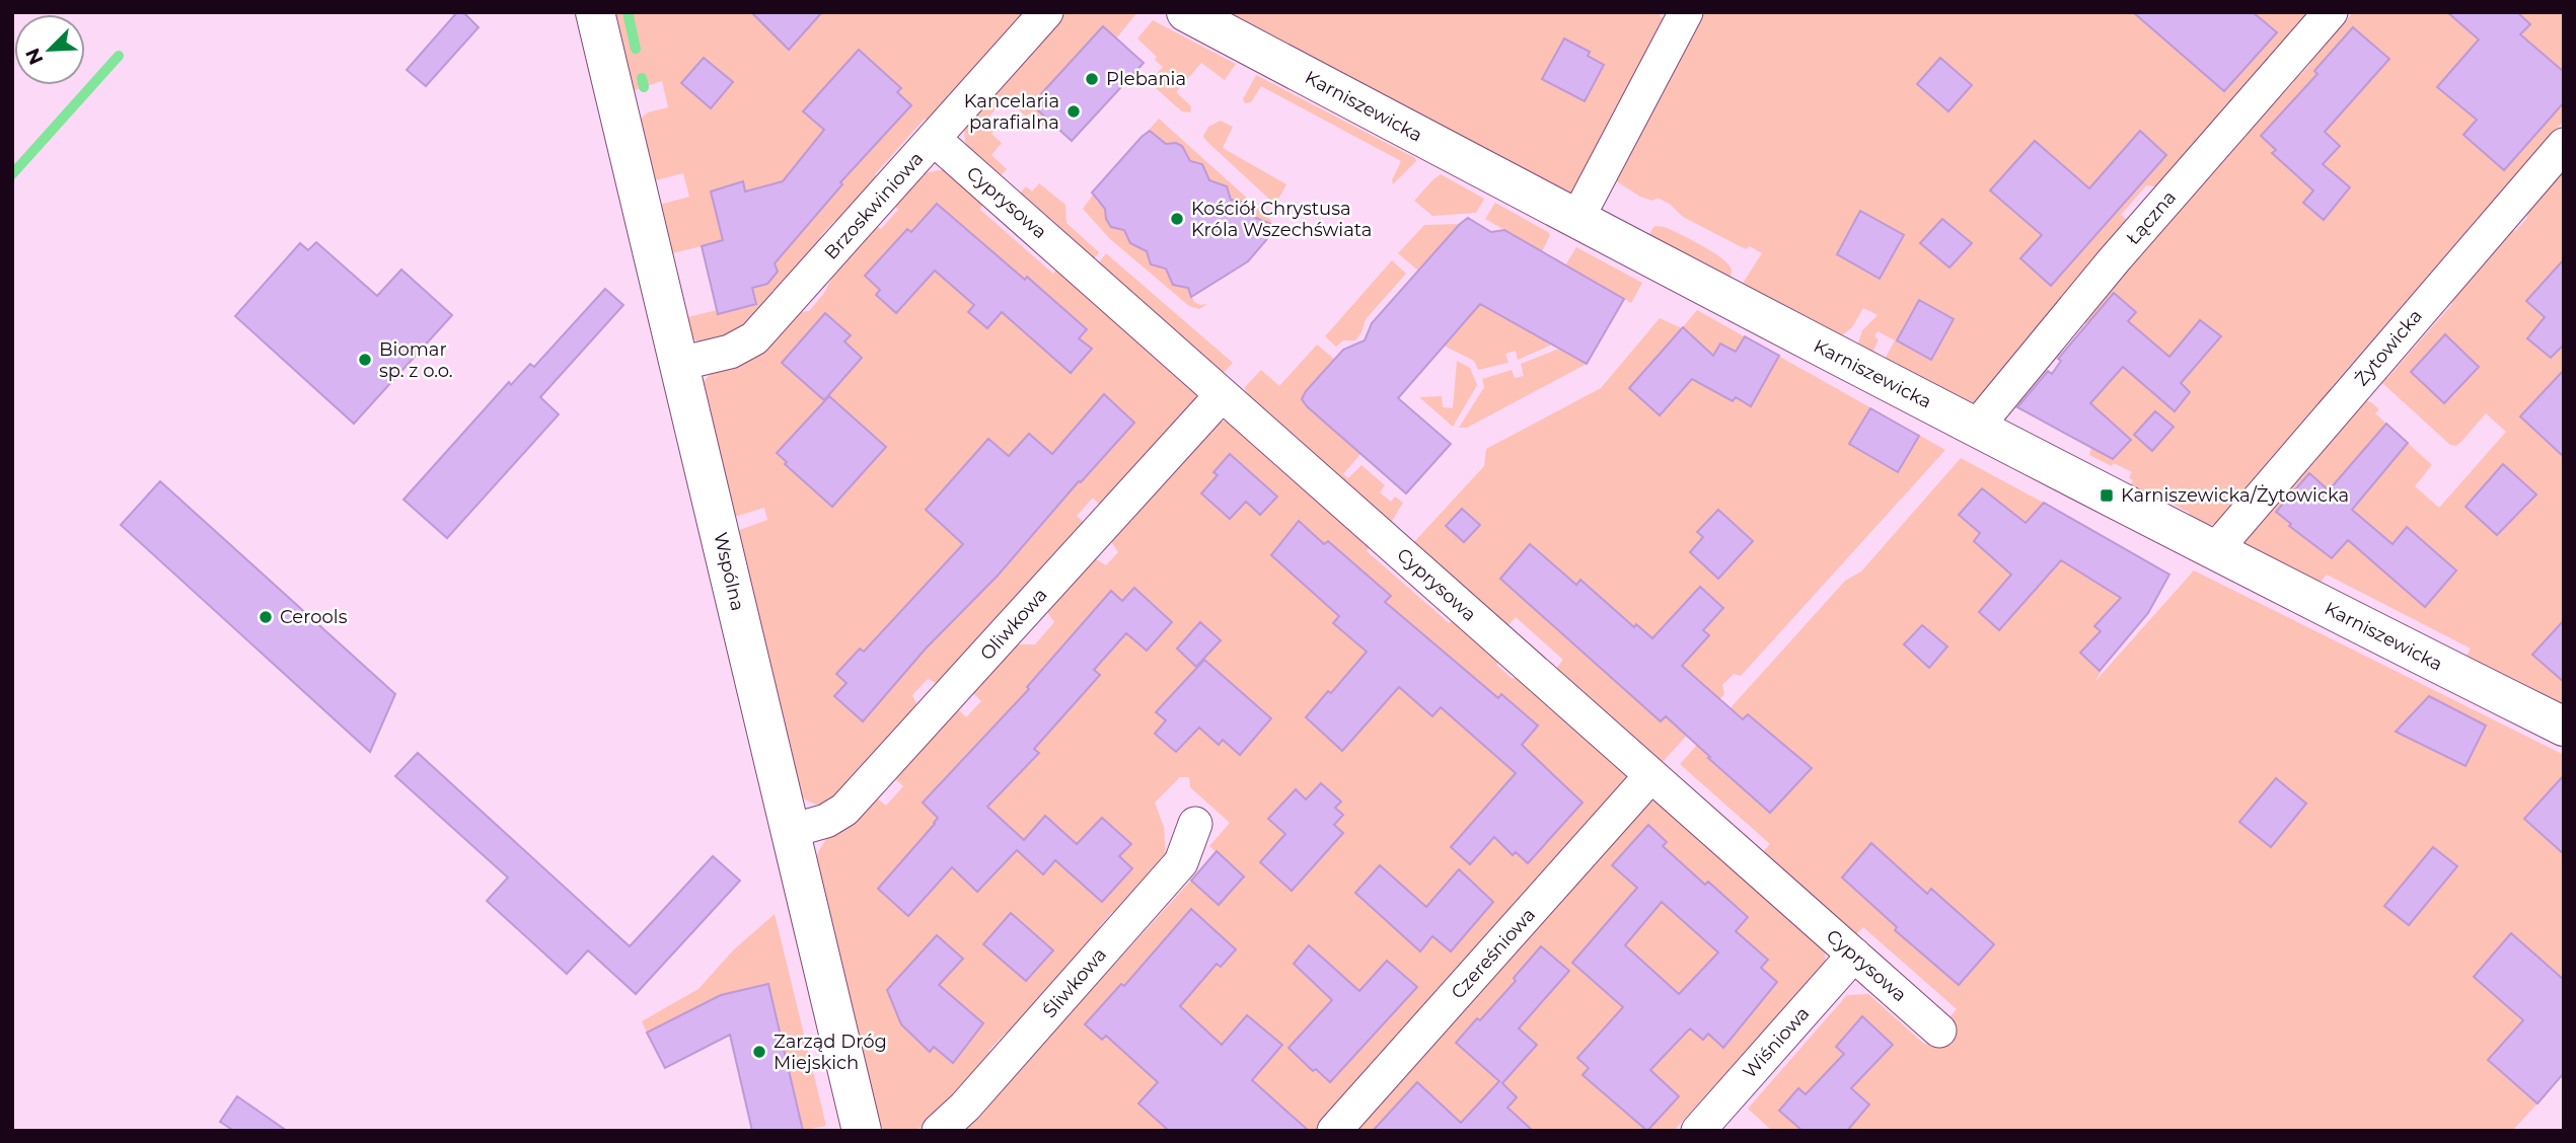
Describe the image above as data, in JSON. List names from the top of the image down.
{
  "streets": {
    "street": [
      "Karniszewicka",
      "Cyprysowa",
      "Brzoskwiniowa",
      "Łączna",
      "Żytowicka",
      "Wspólna",
      "Oliwkowa",
      "Czereśniowa",
      "Śliwkowa",
      "Wiśniowa"
    ]
  },
  "crossings": [
    ["Karniszewicka", "Łączna"],
    ["Karniszewicka", "Żytowicka"],
    ["Cyprysowa", "Brzoskwiniowa"],
    ["Cyprysowa", "Oliwkowa"],
    ["Cyprysowa", "Czereśniowa"],
    ["Cyprysowa", "Wiśniowa"],
    ["Brzoskwiniowa", "Wspólna"],
    ["Wspólna", "Oliwkowa"]
  ],
  "places": {
    "other": [
      "Plebania",
      "Kancelaria parafialna",
      "Kościół Chrystusa Króla Wszechświata",
      "Biomar sp. z o.o.",
      "Cerools",
      "Zarząd Dróg Miejskich"
    ],
    "transit": ["Karniszewicka/Żytowicka"]
  },
  "north": "bottom left"
}
